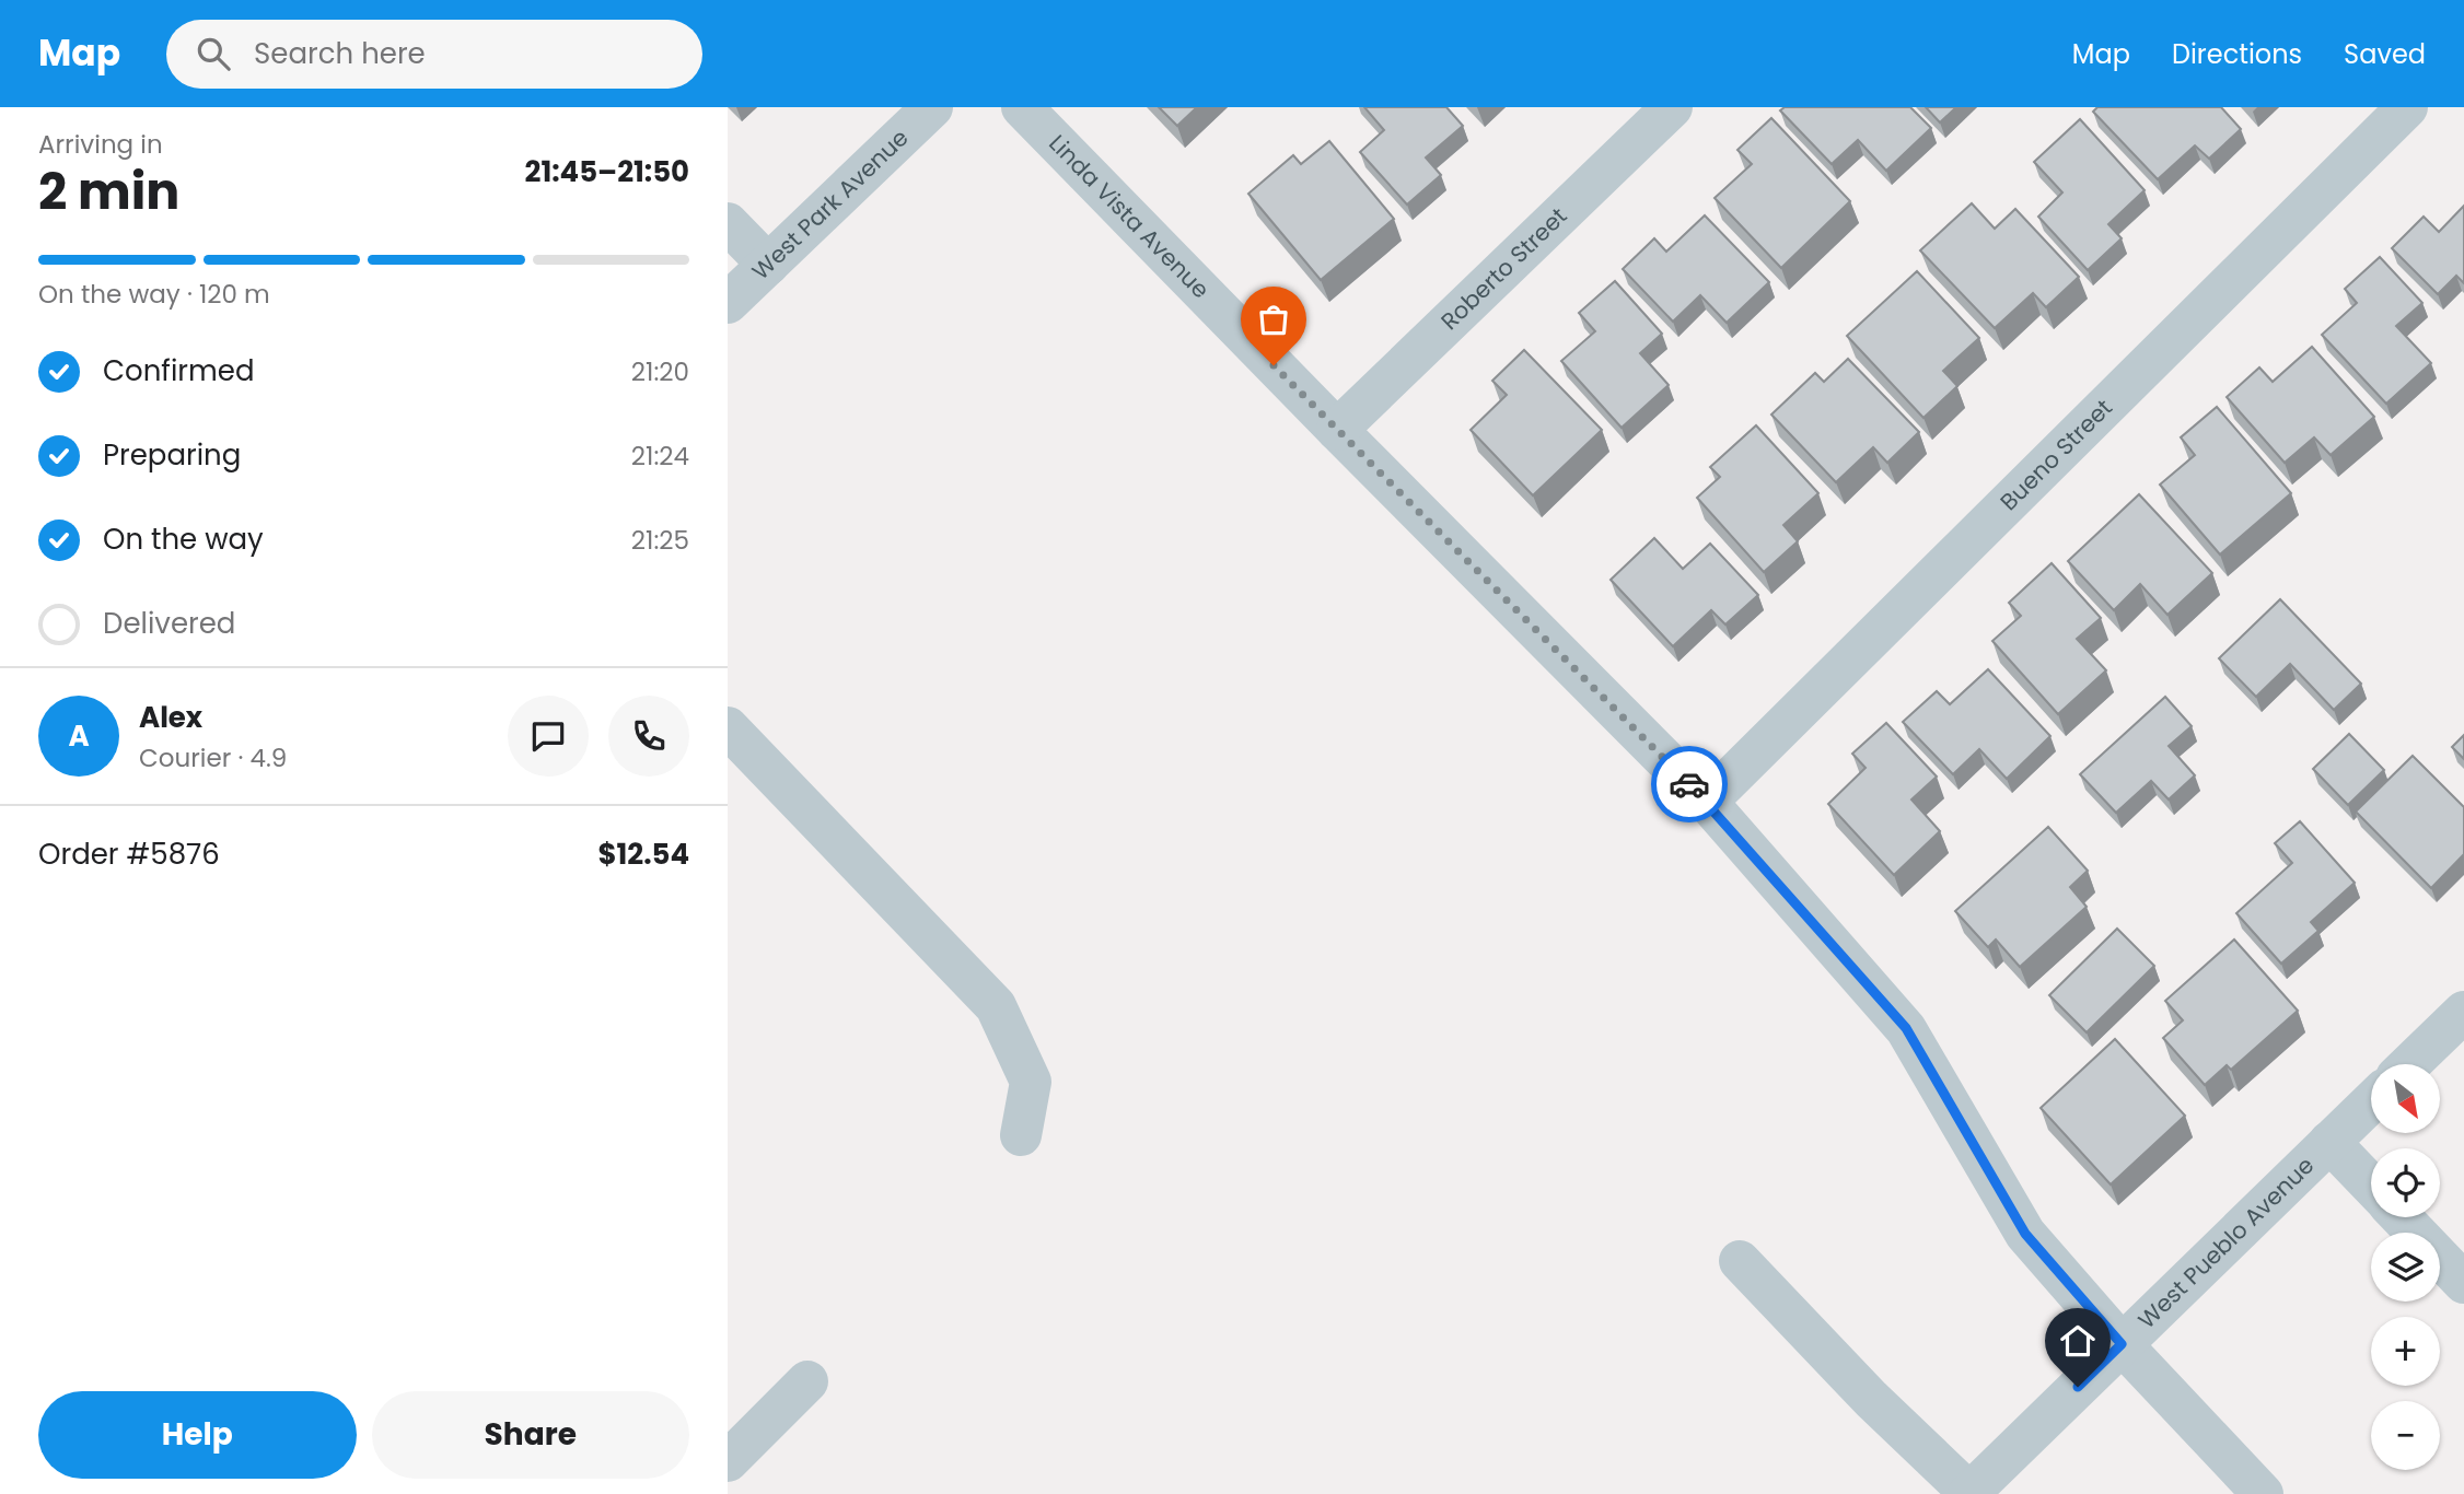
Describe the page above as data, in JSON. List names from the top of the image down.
{
  "streets": {
    "street": [
      "West Park Avenue",
      "Linda Vista Avenue",
      "Roberto Street",
      "Bueno Street",
      "West Pueblo Avenue"
    ]
  },
  "crossings": [
    ["Linda Vista Avenue", "Roberto Street"],
    ["Linda Vista Avenue", "Bueno Street"],
    ["Linda Vista Avenue", "West Pueblo Avenue"]
  ],
  "north": "bottom right",
  "page": {
    "header": "Map",
    "search": "Search here",
    "nav": ["Map", "Directions", "Saved"],
    "heading": ["2 min", "Arriving in", "21:45–21:50"],
    "panel": [
      "Alex",
      "Courier · 4.9",
      "Order #5876",
      "$12.54"
    ],
    "bar": "On the way · 120 m",
    "list": [
      ["Confirmed", "21:20"],
      ["Preparing", "21:24"],
      ["On the way", "21:25"],
      "Delivered"
    ],
    "round": "A",
    "map_buttons": ["+", "−"],
    "buttons": ["Help", "Share"]
  }
}
